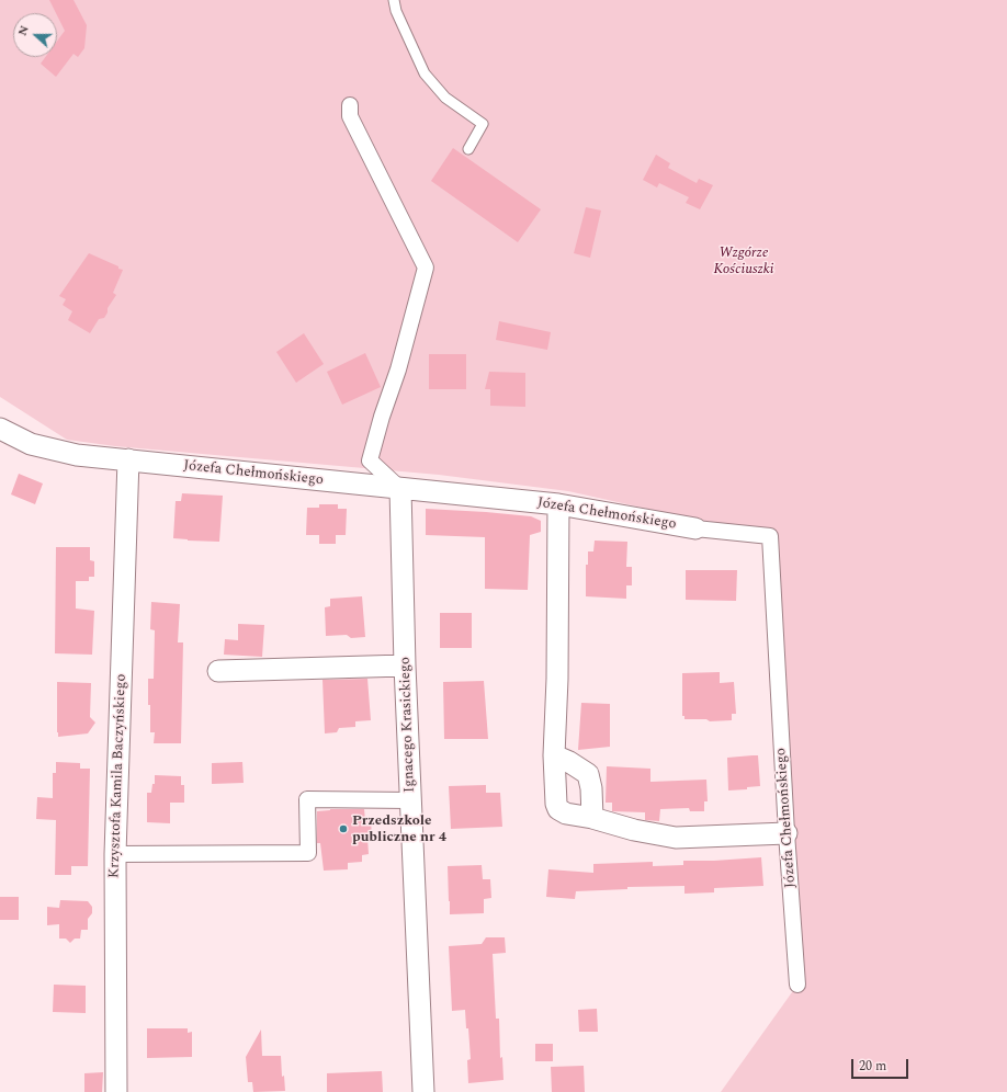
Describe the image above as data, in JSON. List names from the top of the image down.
{
  "streets": {
    "street": ["Józefa Chełmońskiego", "Ignacego Krasickiego", "Krzysztofa Kamila Baczyńskiego"]
  },
  "crossings": [
    ["Józefa Chełmońskiego", "Ignacego Krasickiego"],
    ["Józefa Chełmońskiego", "Krzysztofa Kamila Baczyńskiego"]
  ],
  "parks": ["Wzgórze Kościuszki"],
  "places": ["Przedszkole publiczne nr 4"],
  "scale_bar": "20 m",
  "north": "left"
}
